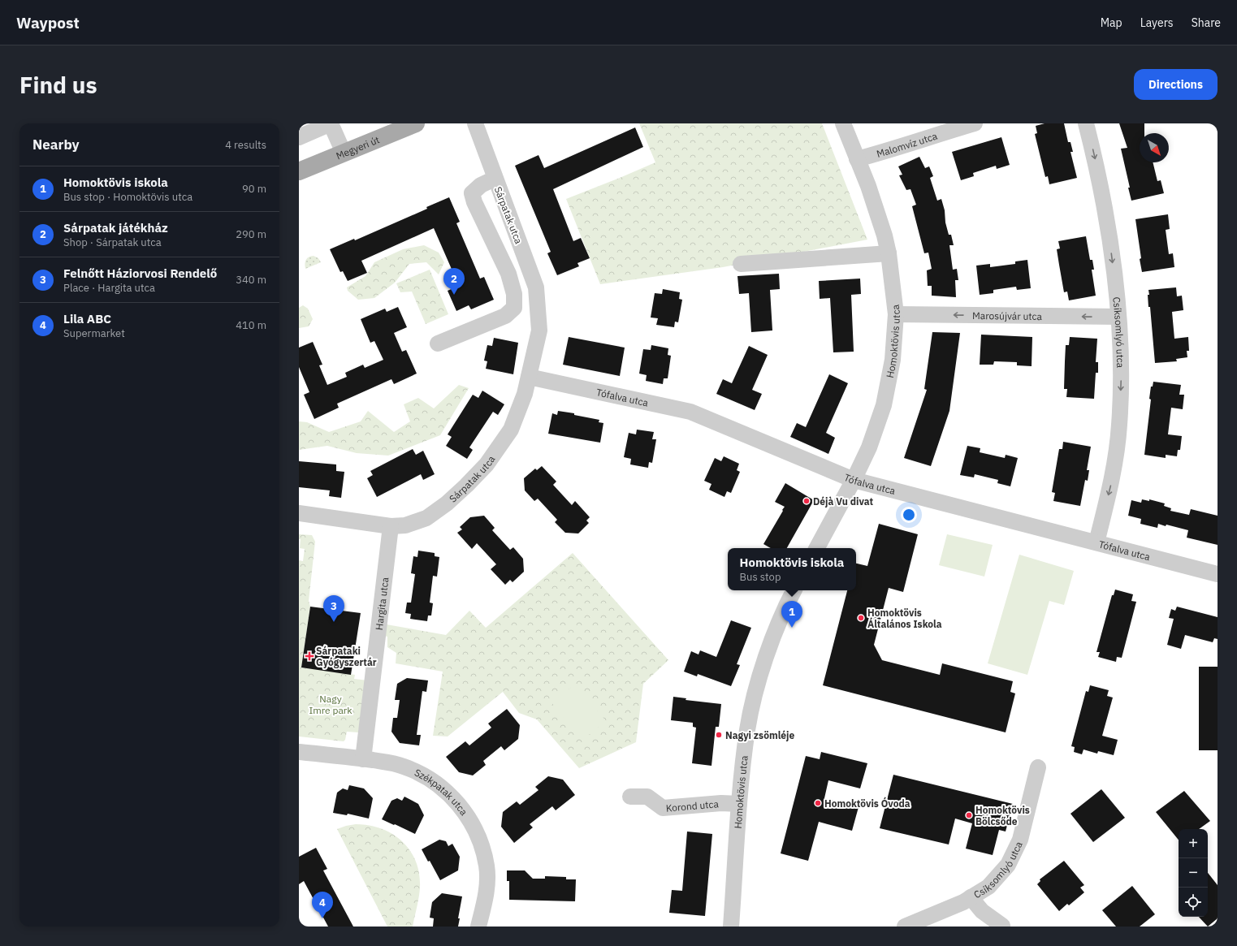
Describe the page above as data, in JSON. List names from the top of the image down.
{
  "streets": {
    "main road": ["Megyeri út"],
    "street": [
      "Malomvíz utca",
      "Sárpatak utca",
      "Marosújvár utca",
      "Csíksomlyó utca",
      "Homoktövis utca",
      "Tófalva utca",
      "Hargita utca",
      "Székpatak utca",
      "Korond utca"
    ]
  },
  "crossings": [
    ["Malomvíz utca", "Homoktövis utca"],
    ["Sárpatak utca", "Tófalva utca"],
    ["Sárpatak utca", "Hargita utca"],
    ["Marosújvár utca", "Csíksomlyó utca"],
    ["Marosújvár utca", "Homoktövis utca"],
    ["Csíksomlyó utca", "Tófalva utca"],
    ["Homoktövis utca", "Tófalva utca"],
    ["Homoktövis utca", "Korond utca"],
    ["Hargita utca", "Székpatak utca"]
  ],
  "one_way": ["Marosújvár utca", "Csíksomlyó utca"],
  "parks": ["Nagy Imre park"],
  "places": {
    "other": [
      "Déjà Vu divat",
      "Homoktövis Általános Iskola",
      "Nagyi zsömléje",
      "Homoktövis Óvoda",
      "Homoktövis Bölcsőde"
    ],
    "health": ["Sárpataki Gyógyszertár"]
  },
  "north": "bottom right",
  "page": {
    "header": "Waypost",
    "nav": ["Map", "Layers", "Share"],
    "buttons": "Directions",
    "title": "Find us",
    "heading": ["Nearby", "4 results"],
    "list": [
      {
        "mark": "1",
        "name": "Homoktövis iskola",
        "note": "Bus stop · Homoktövis utca",
        "value": "90 m"
      },
      {
        "mark": "2",
        "name": "Sárpatak játékház",
        "note": "Shop · Sárpatak utca",
        "value": "290 m"
      },
      {
        "mark": "3",
        "name": "Felnőtt Háziorvosi Rendelő",
        "note": "Place · Hargita utca",
        "value": "340 m"
      },
      {
        "mark": "4",
        "name": "Lila ABC",
        "note": "Supermarket",
        "value": "410 m"
      }
    ],
    "pins": [
      "2",
      "3",
      "1",
      "4"
    ],
    "popup": ["Homoktövis iskola", "Bus stop"],
    "map_buttons": ["+", "−"]
  }
}
